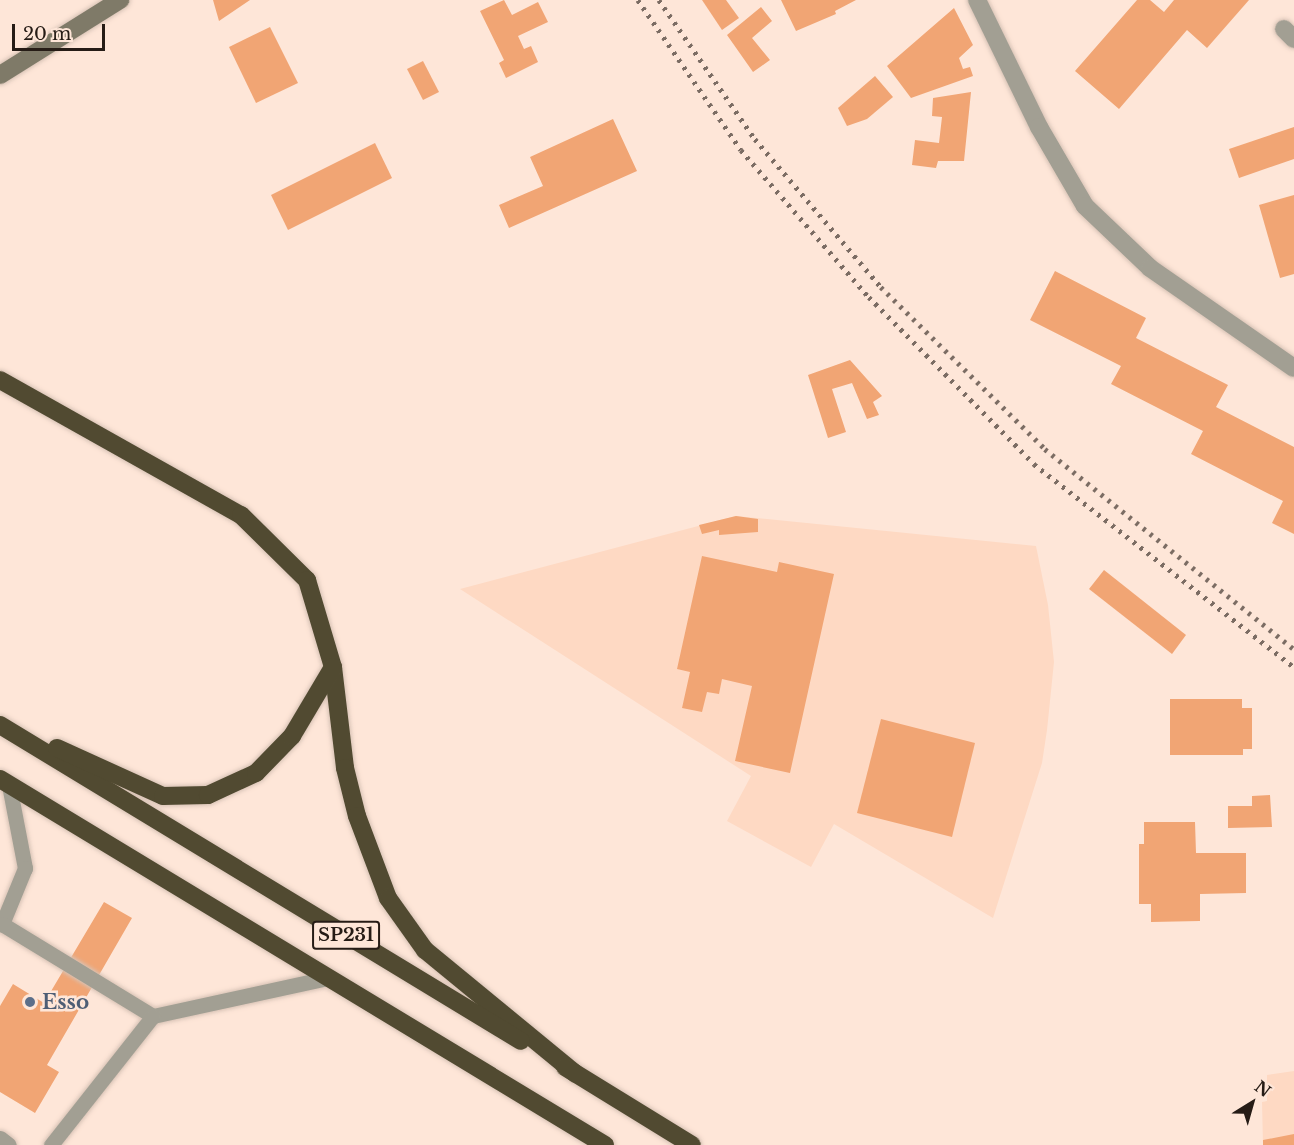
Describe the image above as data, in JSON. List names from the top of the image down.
{
  "streets": {
    "highway": ["SP231"]
  },
  "places": ["Esso"],
  "scale_bar": "20 m",
  "north": "top right"
}
